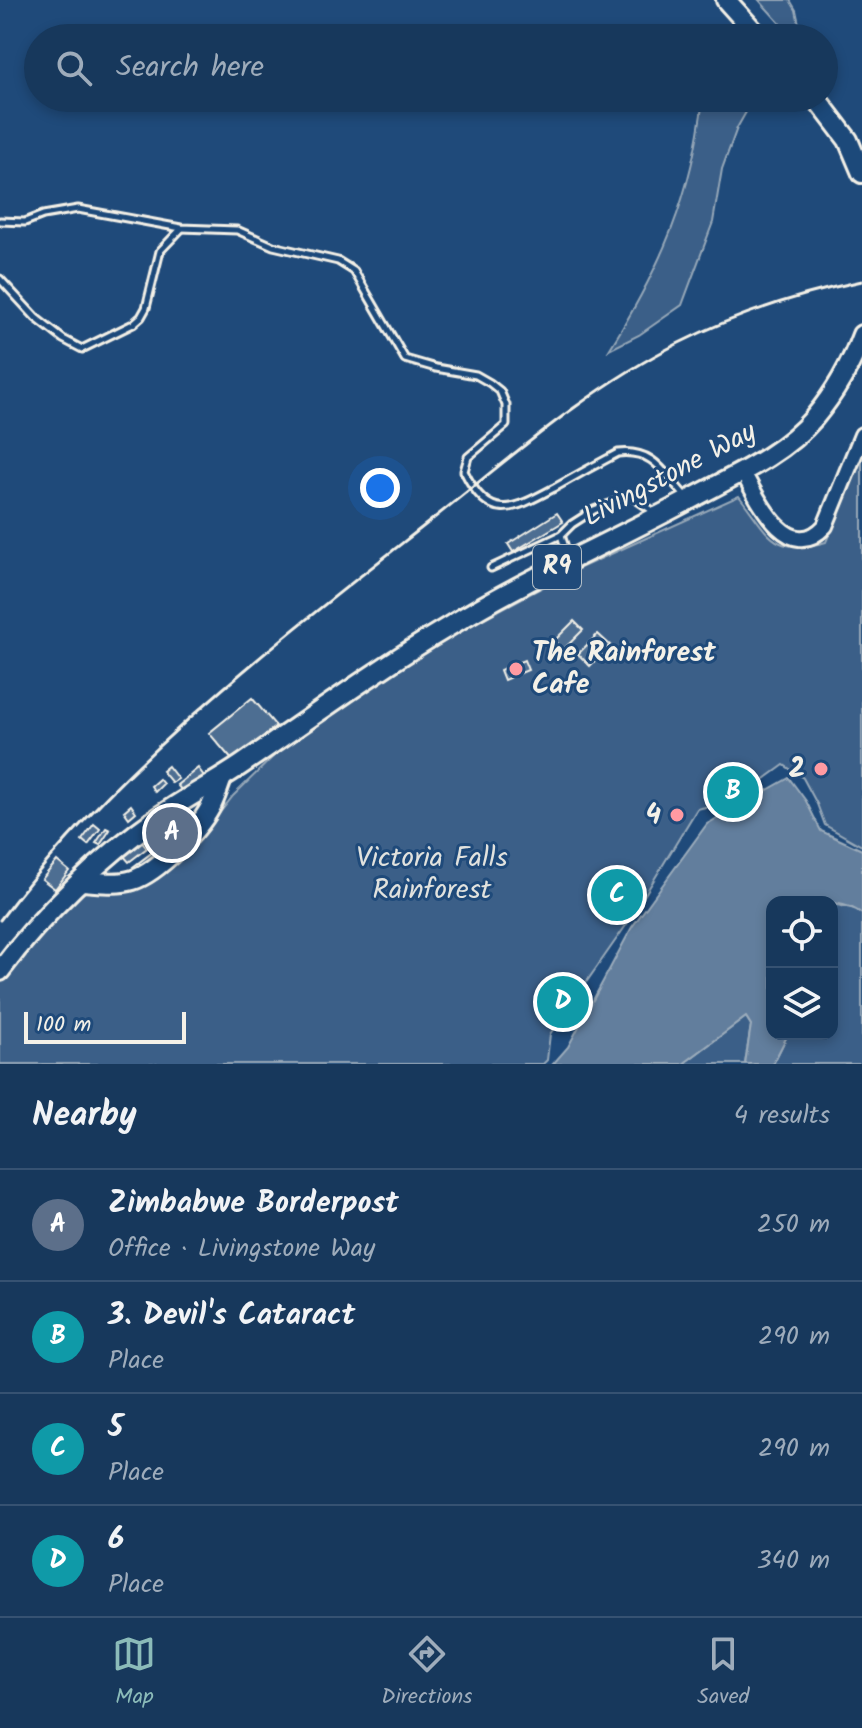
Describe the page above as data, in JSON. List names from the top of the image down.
{
  "streets": {
    "highway": ["Livingstone Way", "R9"]
  },
  "parks": ["Victoria Falls Rainforest"],
  "places": ["The Rainforest Cafe", "2", "4"],
  "scale_bar": "100 m",
  "page": {
    "search": "Search here",
    "pins": [
      "B",
      "A",
      "C",
      "D"
    ],
    "scale": "100 m",
    "heading": ["Nearby", "4 results"],
    "list": [
      {
        "mark": "A",
        "name": "Zimbabwe Borderpost",
        "note": "Office · Livingstone Way",
        "value": "250 m"
      },
      {
        "mark": "B",
        "name": "3. Devil's Cataract",
        "note": "Place",
        "value": "290 m"
      },
      {
        "mark": "C",
        "name": "5",
        "note": "Place",
        "value": "290 m"
      },
      {
        "mark": "D",
        "name": "6",
        "note": "Place",
        "value": "340 m"
      }
    ],
    "nav": ["Map", "Directions", "Saved"]
  }
}
